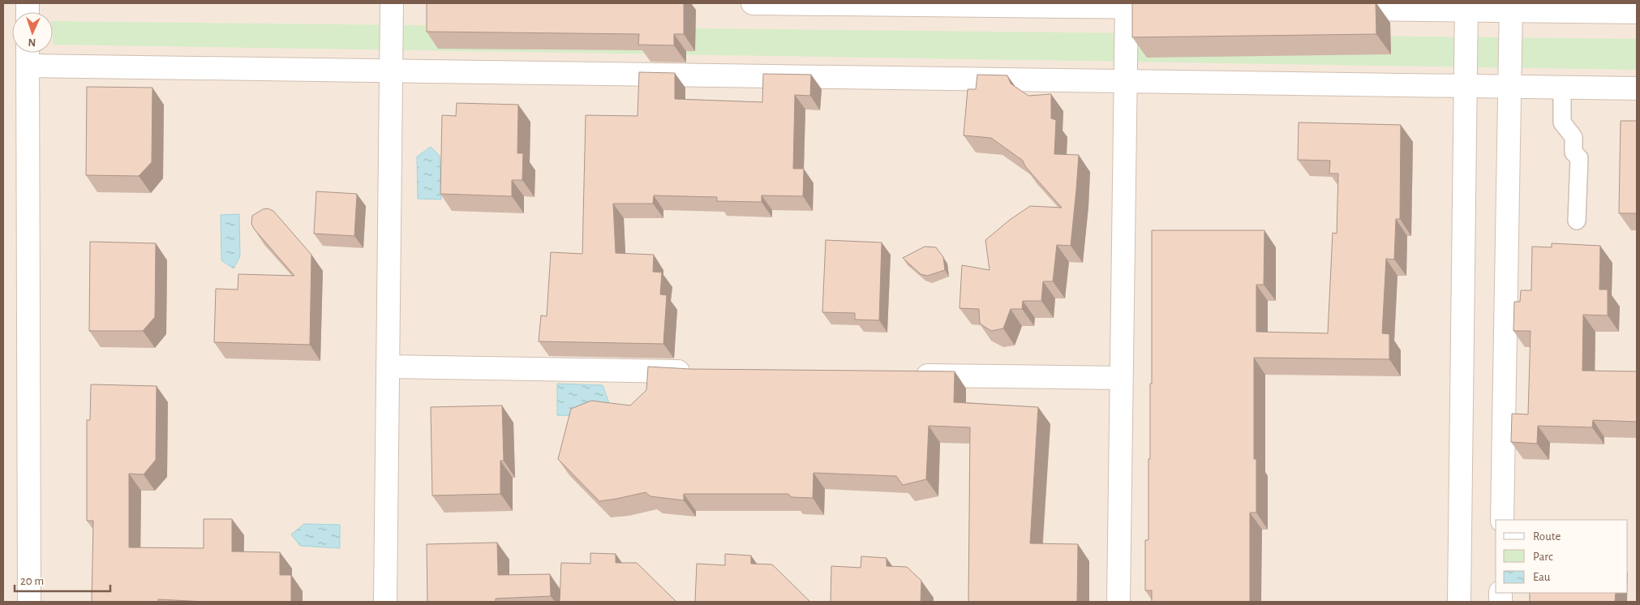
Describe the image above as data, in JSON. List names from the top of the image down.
{
  "legend": ["Route", "Parc", "Eau"],
  "scale_bar": "20 m",
  "north": "bottom"
}
